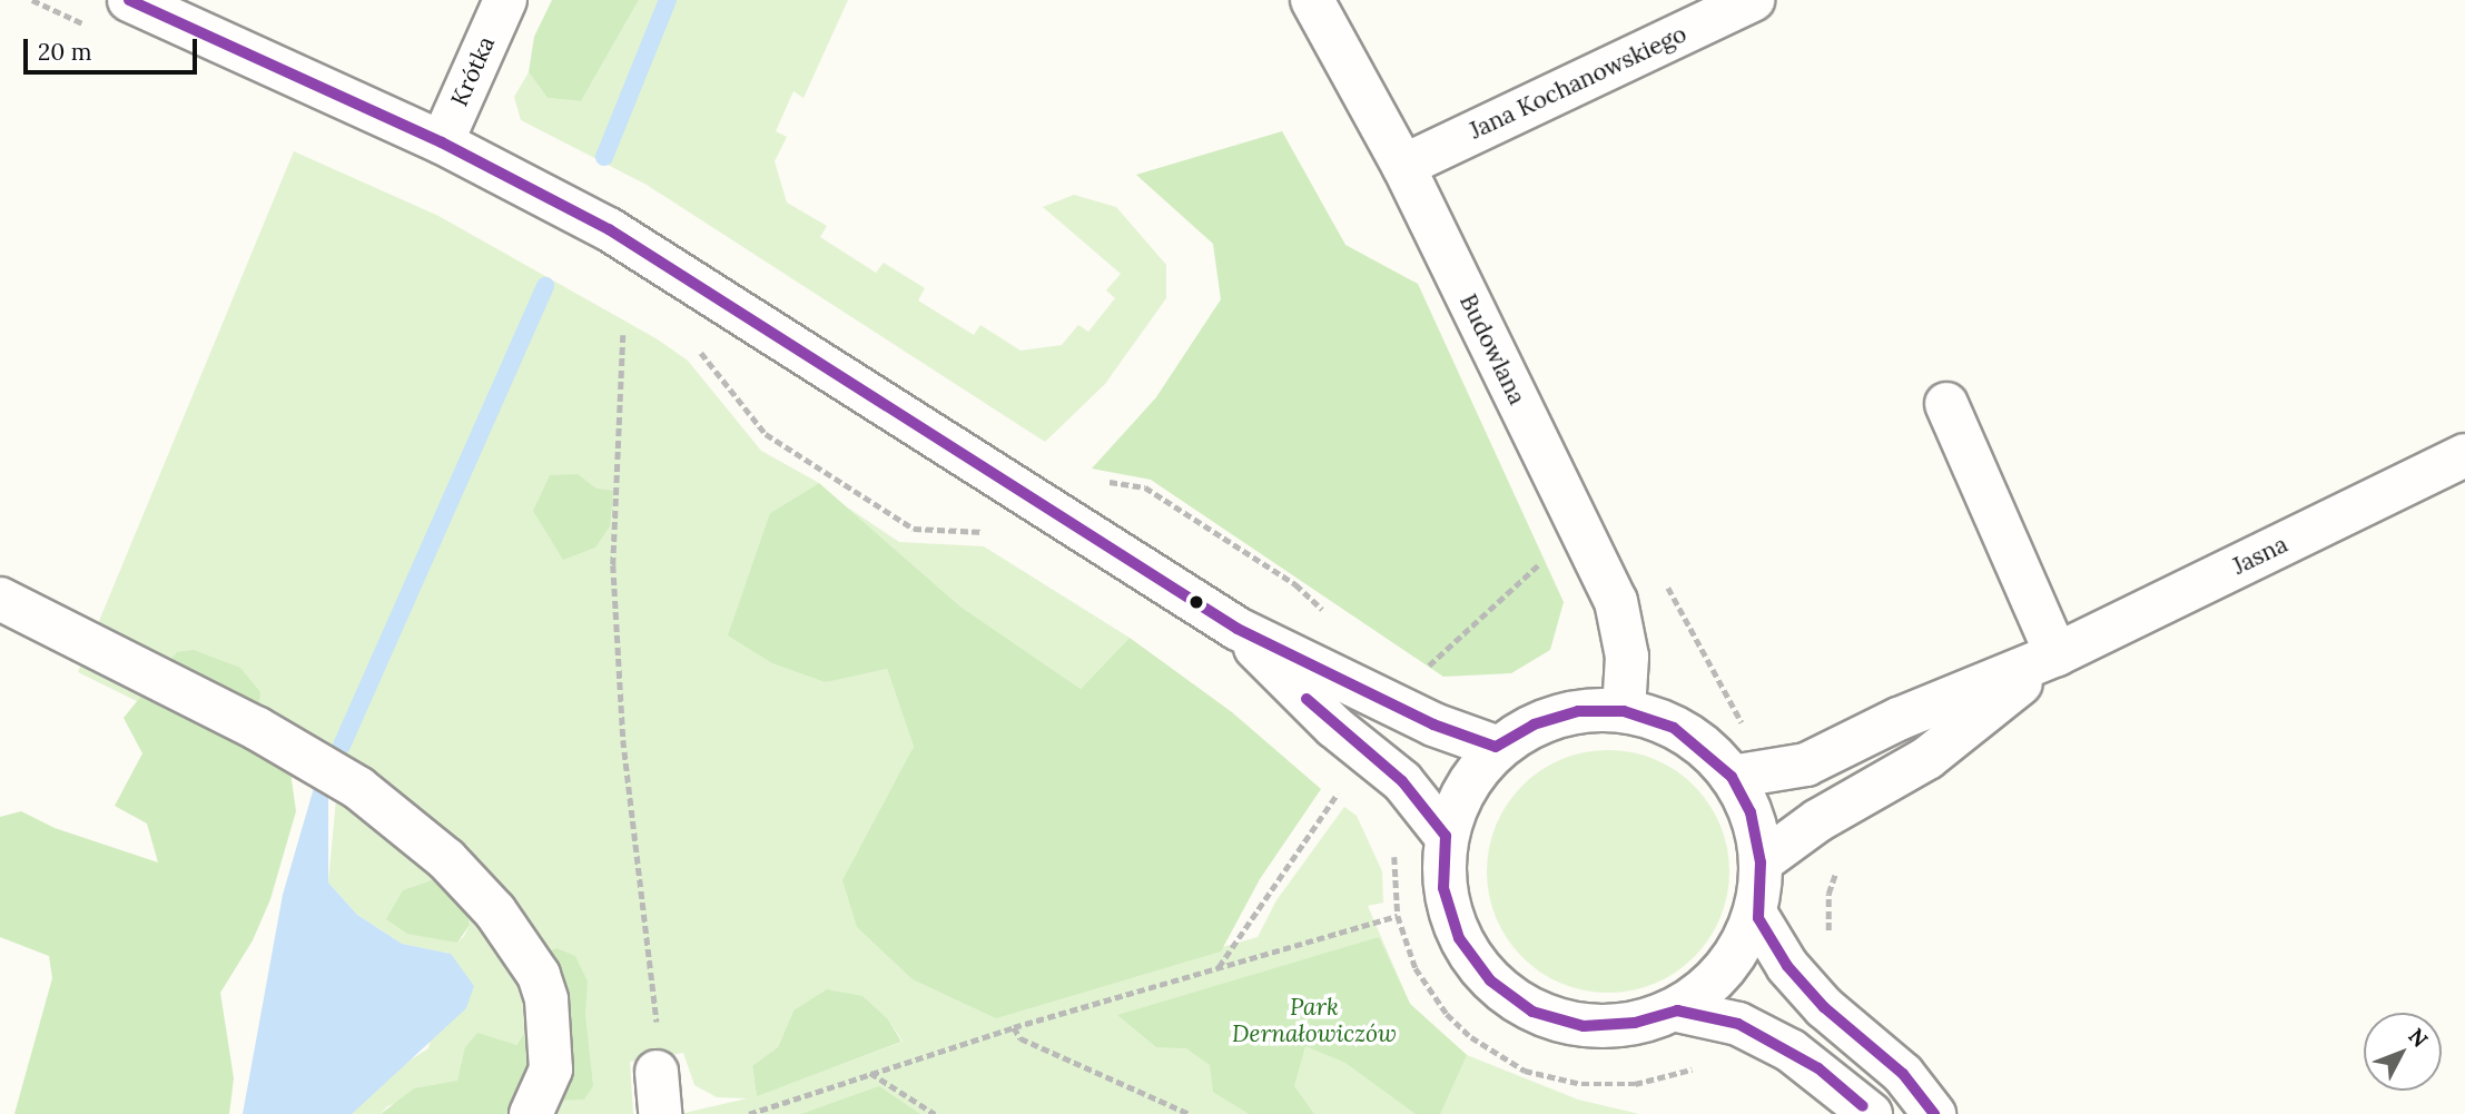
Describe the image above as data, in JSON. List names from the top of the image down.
{
  "streets": {
    "street": [
      "Krótka",
      "Jana Kochanowskiego",
      "Budowlana",
      "Jasna"
    ]
  },
  "crossings": [
    ["Jana Kochanowskiego", "Budowlana"]
  ],
  "parks": ["Park Dernałowiczów"],
  "scale_bar": "20 m",
  "north": "top right"
}
